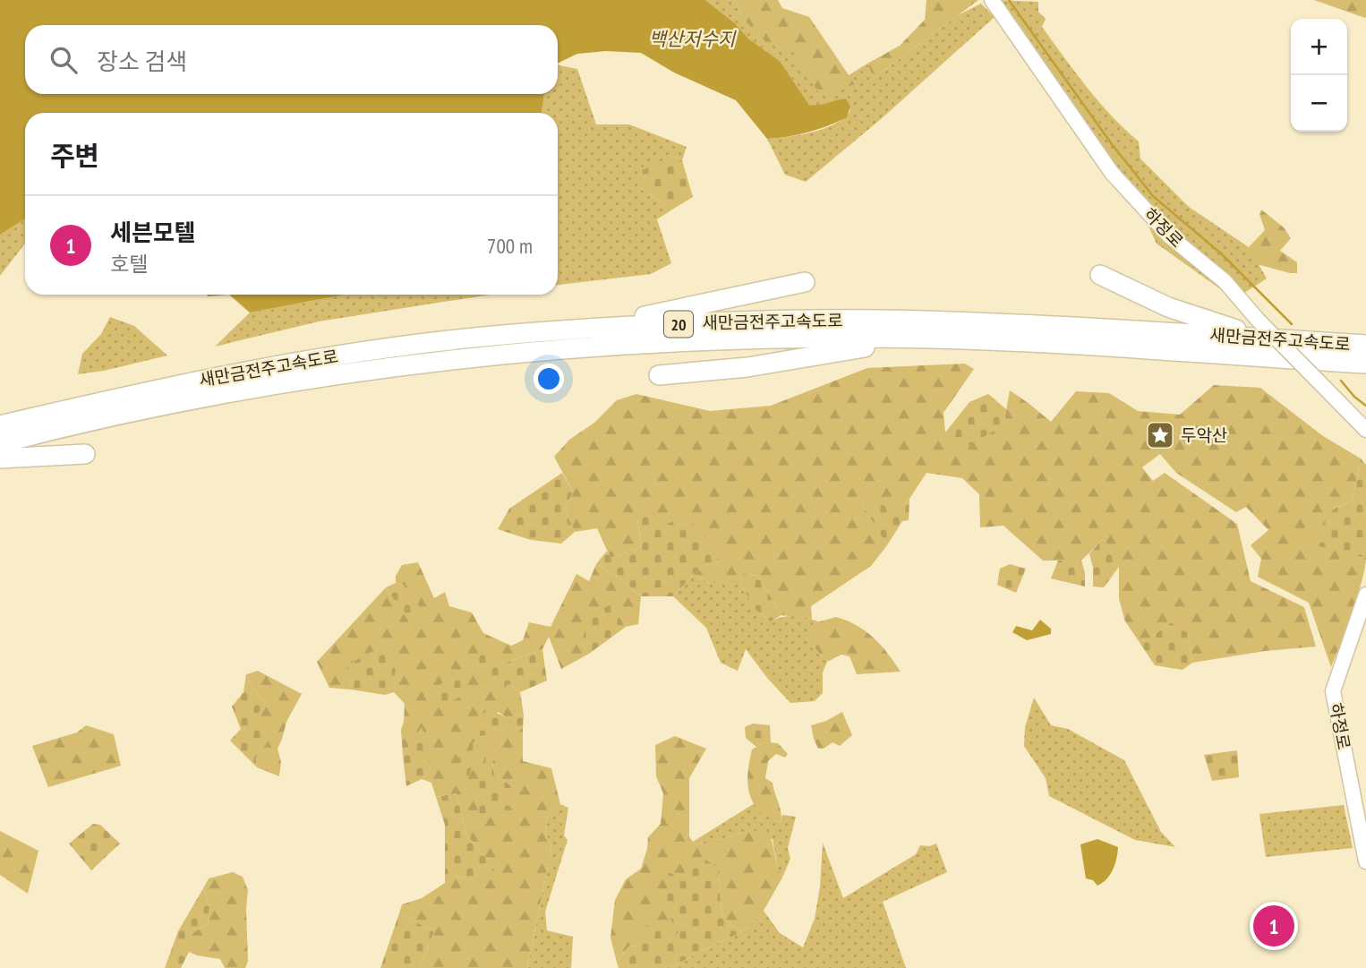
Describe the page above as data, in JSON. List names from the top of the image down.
{
  "streets": {
    "highway": ["새만금전주고속도로", "20"],
    "street": ["하정로"]
  },
  "water": ["백산저수지"],
  "places": {
    "place": ["두악산"]
  },
  "page": {
    "map_buttons": ["+", "−"],
    "search": "장소 검색",
    "heading": "주변",
    "list": [
      {
        "mark": "1",
        "name": "세븐모텔",
        "note": "호텔",
        "value": "700 m"
      }
    ],
    "pins": "1"
  }
}
